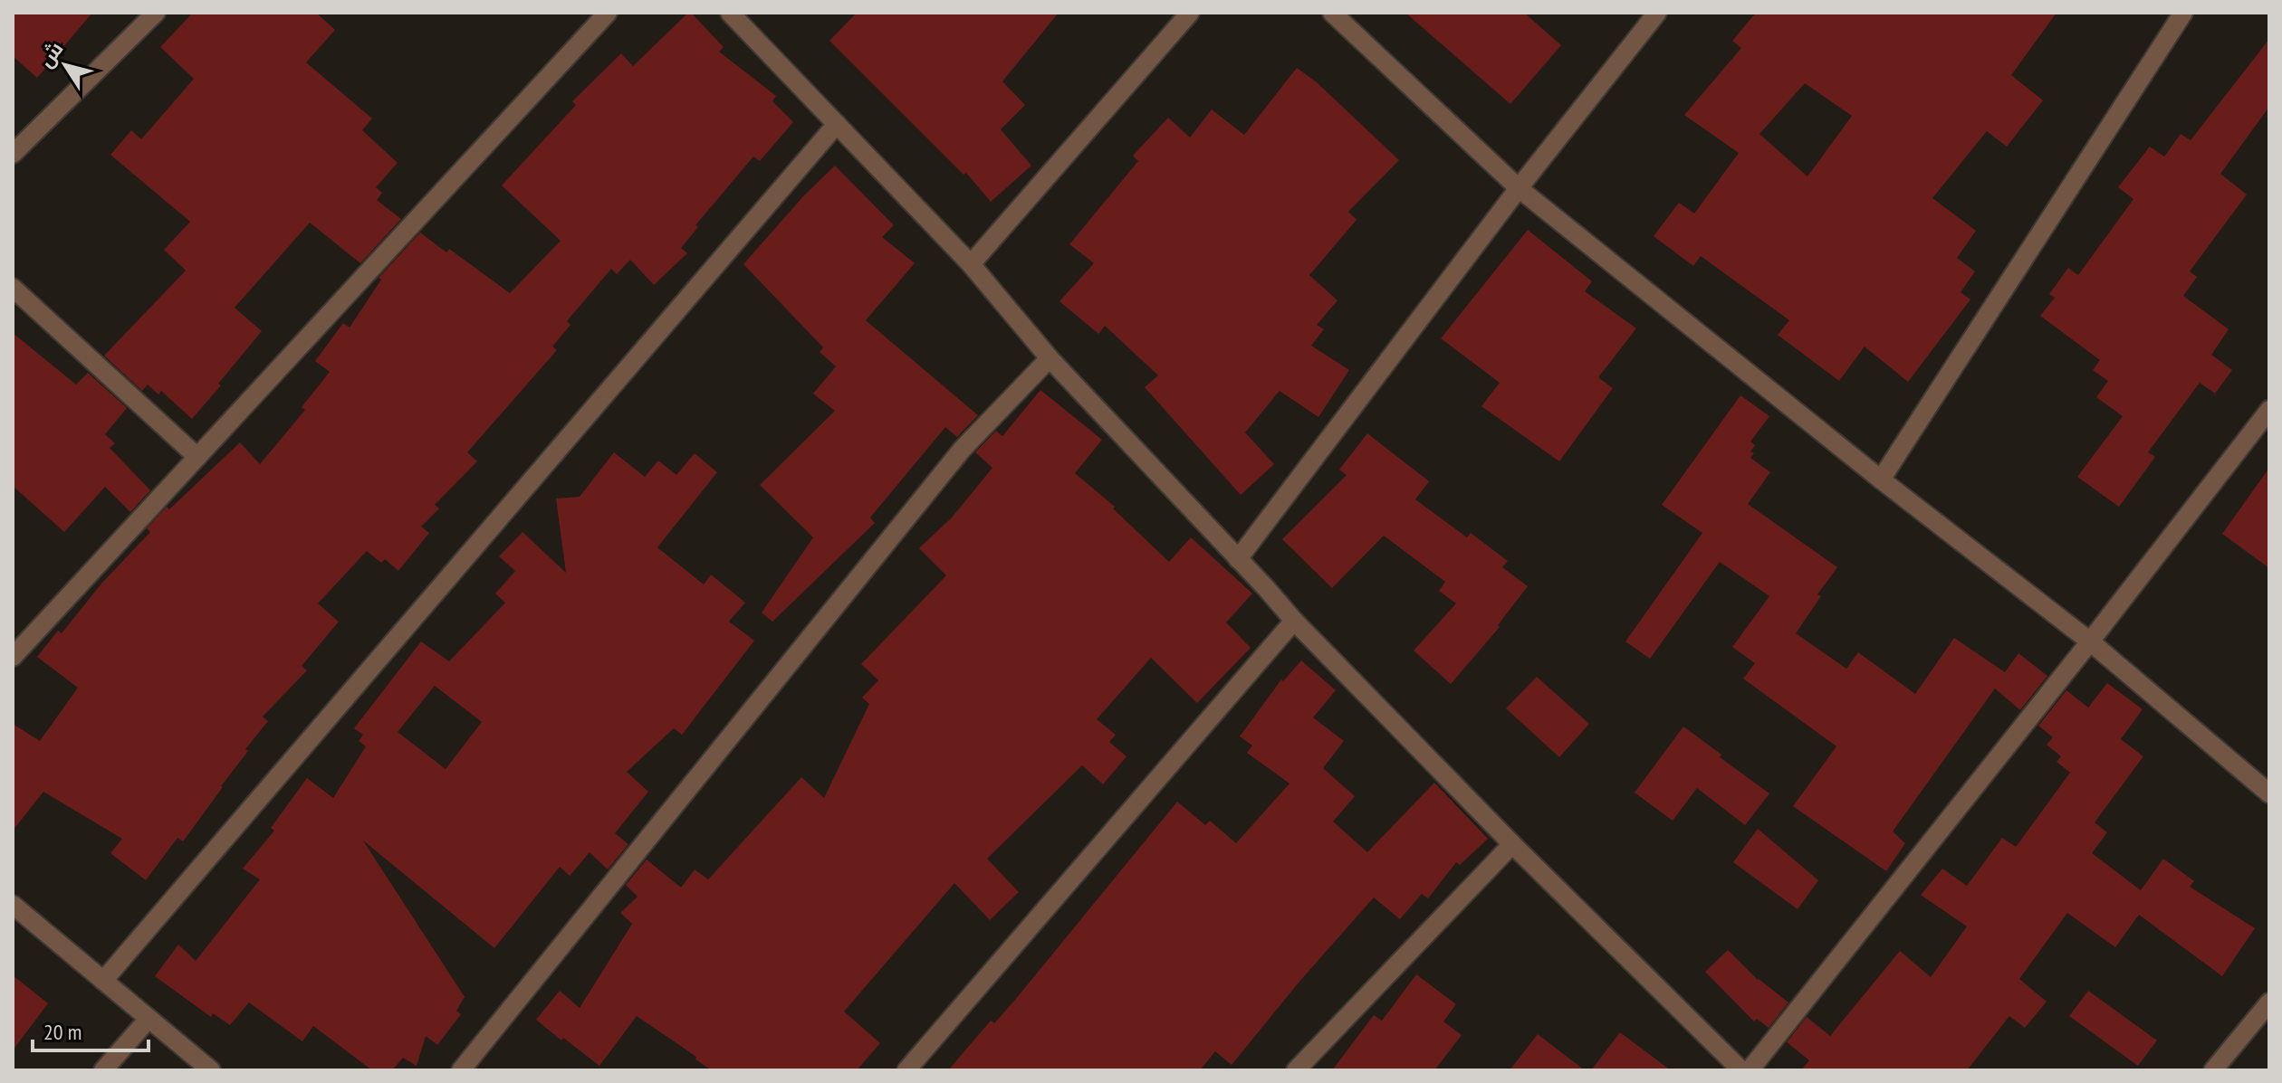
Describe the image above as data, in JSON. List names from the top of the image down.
{
  "scale_bar": "20 m",
  "north": "top left"
}
